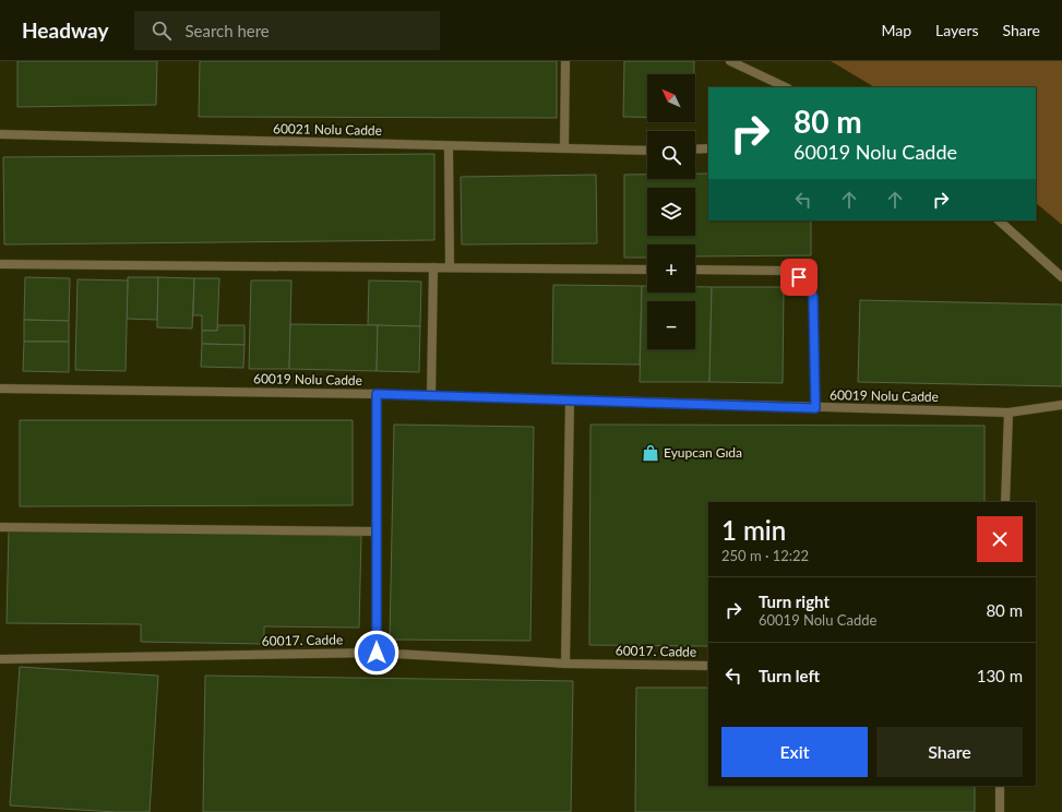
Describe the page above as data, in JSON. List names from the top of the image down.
{
  "streets": {
    "street": ["60021 Nolu Cadde", "60019 Nolu Cadde", "60017. Cadde"]
  },
  "places": {
    "shop": ["Eyupcan Gıda"]
  },
  "north": "top left",
  "page": {
    "header": "Headway",
    "search": "Search here",
    "nav": ["Map", "Layers", "Share"],
    "map_buttons": ["+", "−"],
    "turn": ["80 m", "60019 Nolu Cadde"],
    "heading": ["1 min", "250 m · 12:22"],
    "list": [
      {
        "name": "Turn right",
        "note": "60019 Nolu Cadde",
        "value": "80 m"
      },
      {
        "name": "Turn left",
        "value": "130 m"
      }
    ],
    "buttons": ["Exit", "Share"]
  }
}
